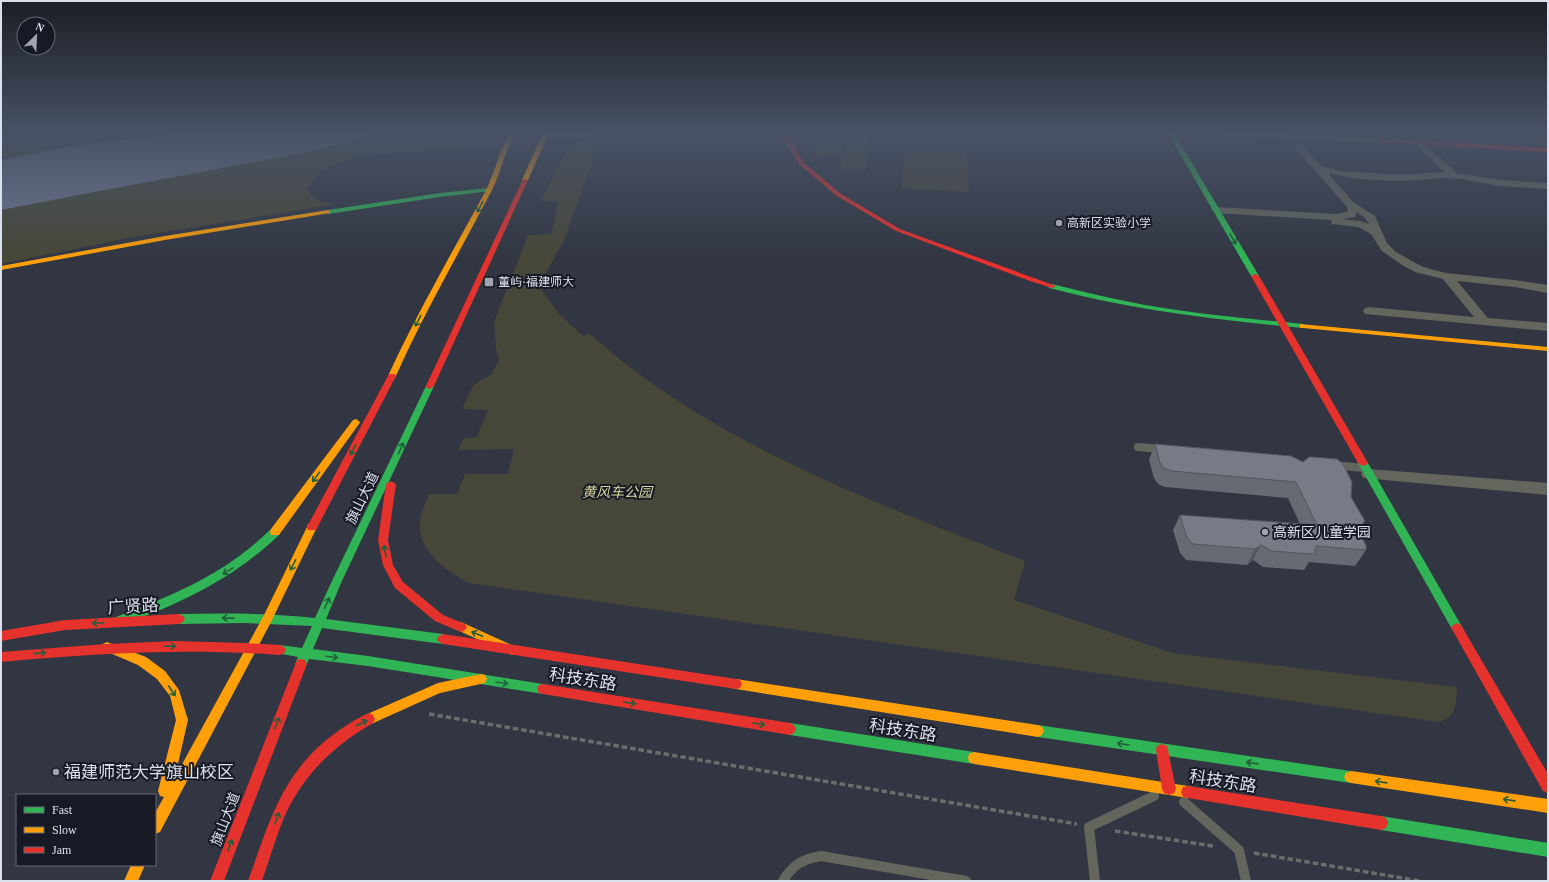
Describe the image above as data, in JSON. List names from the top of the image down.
{
  "streets": {
    "main road": ["旗山大道", "广贤路", "科技东路"]
  },
  "crossings": [
    ["旗山大道", "广贤路"],
    ["旗山大道", "科技东路"],
    ["广贤路", "科技东路"]
  ],
  "parks": ["黄风车公园"],
  "places": {
    "other": ["高新区实验小学", "高新区儿童学园", "福建师范大学旗山校区"],
    "transit": ["董屿·福建师大"]
  },
  "legend": ["Fast", "Slow", "Jam"],
  "north": "top right"
}
